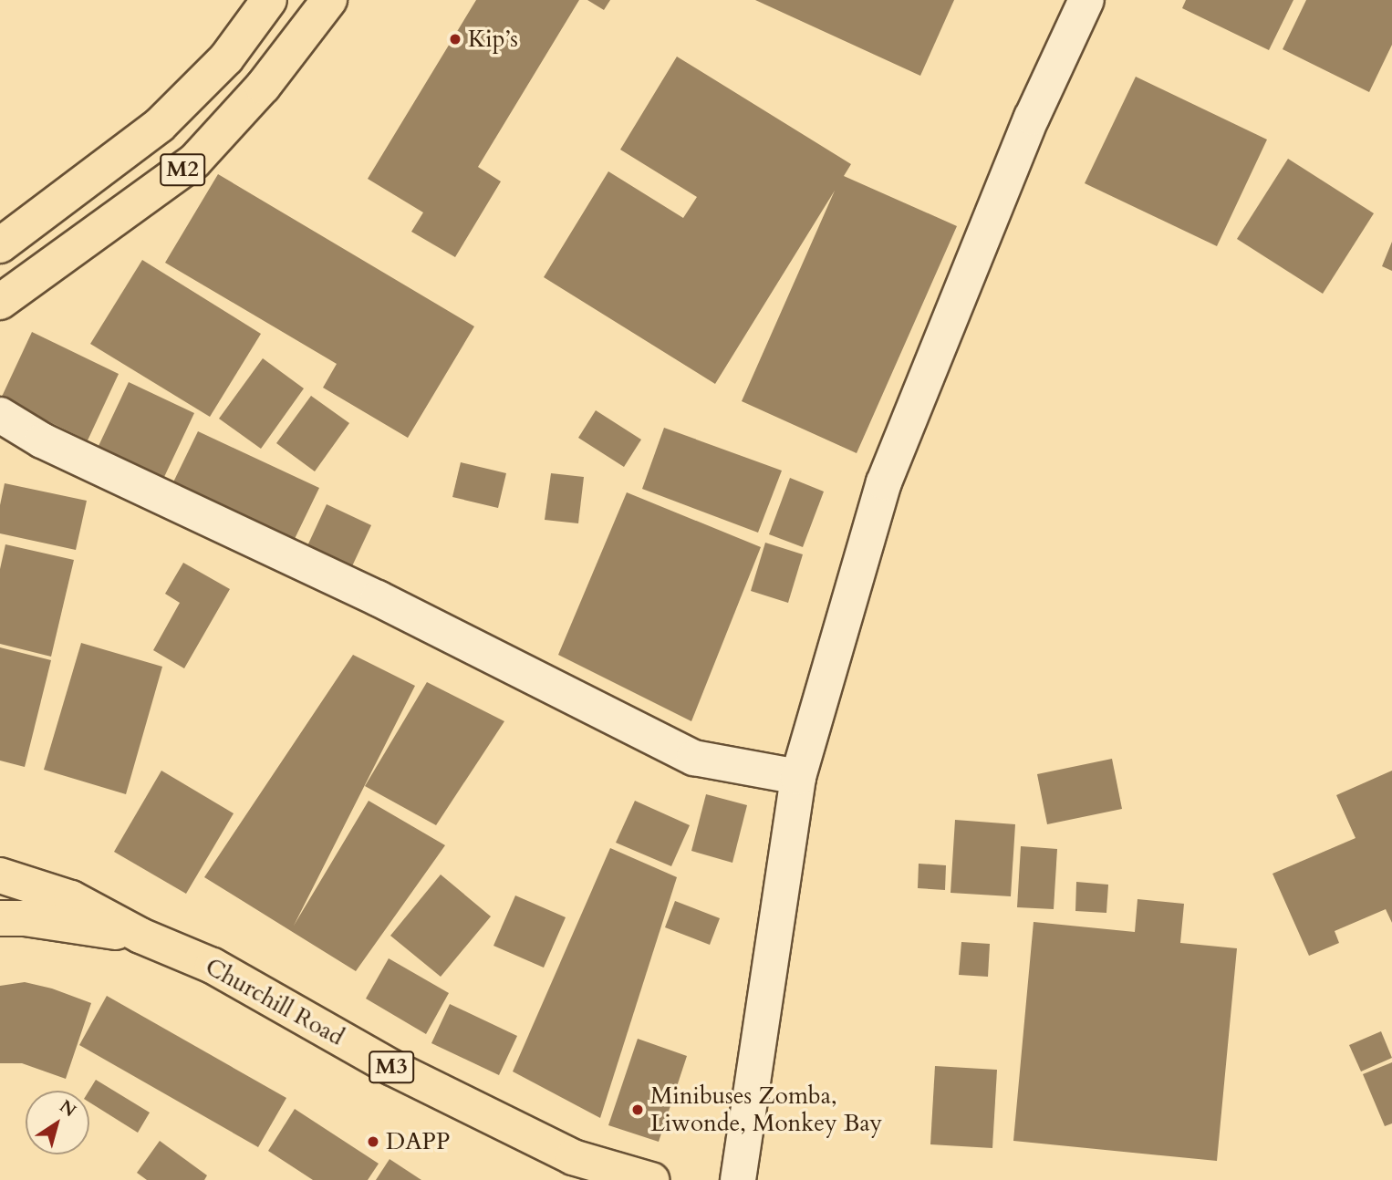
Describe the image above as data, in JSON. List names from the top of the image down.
{
  "streets": {
    "highway": ["M2", "Churchill Road", "M3"]
  },
  "crossings": [
    ["Churchill Road", "M3"]
  ],
  "places": ["Kip’s", "Minibuses Zomba, Liwonde, Monkey Bay", "DAPP"],
  "north": "top right"
}
